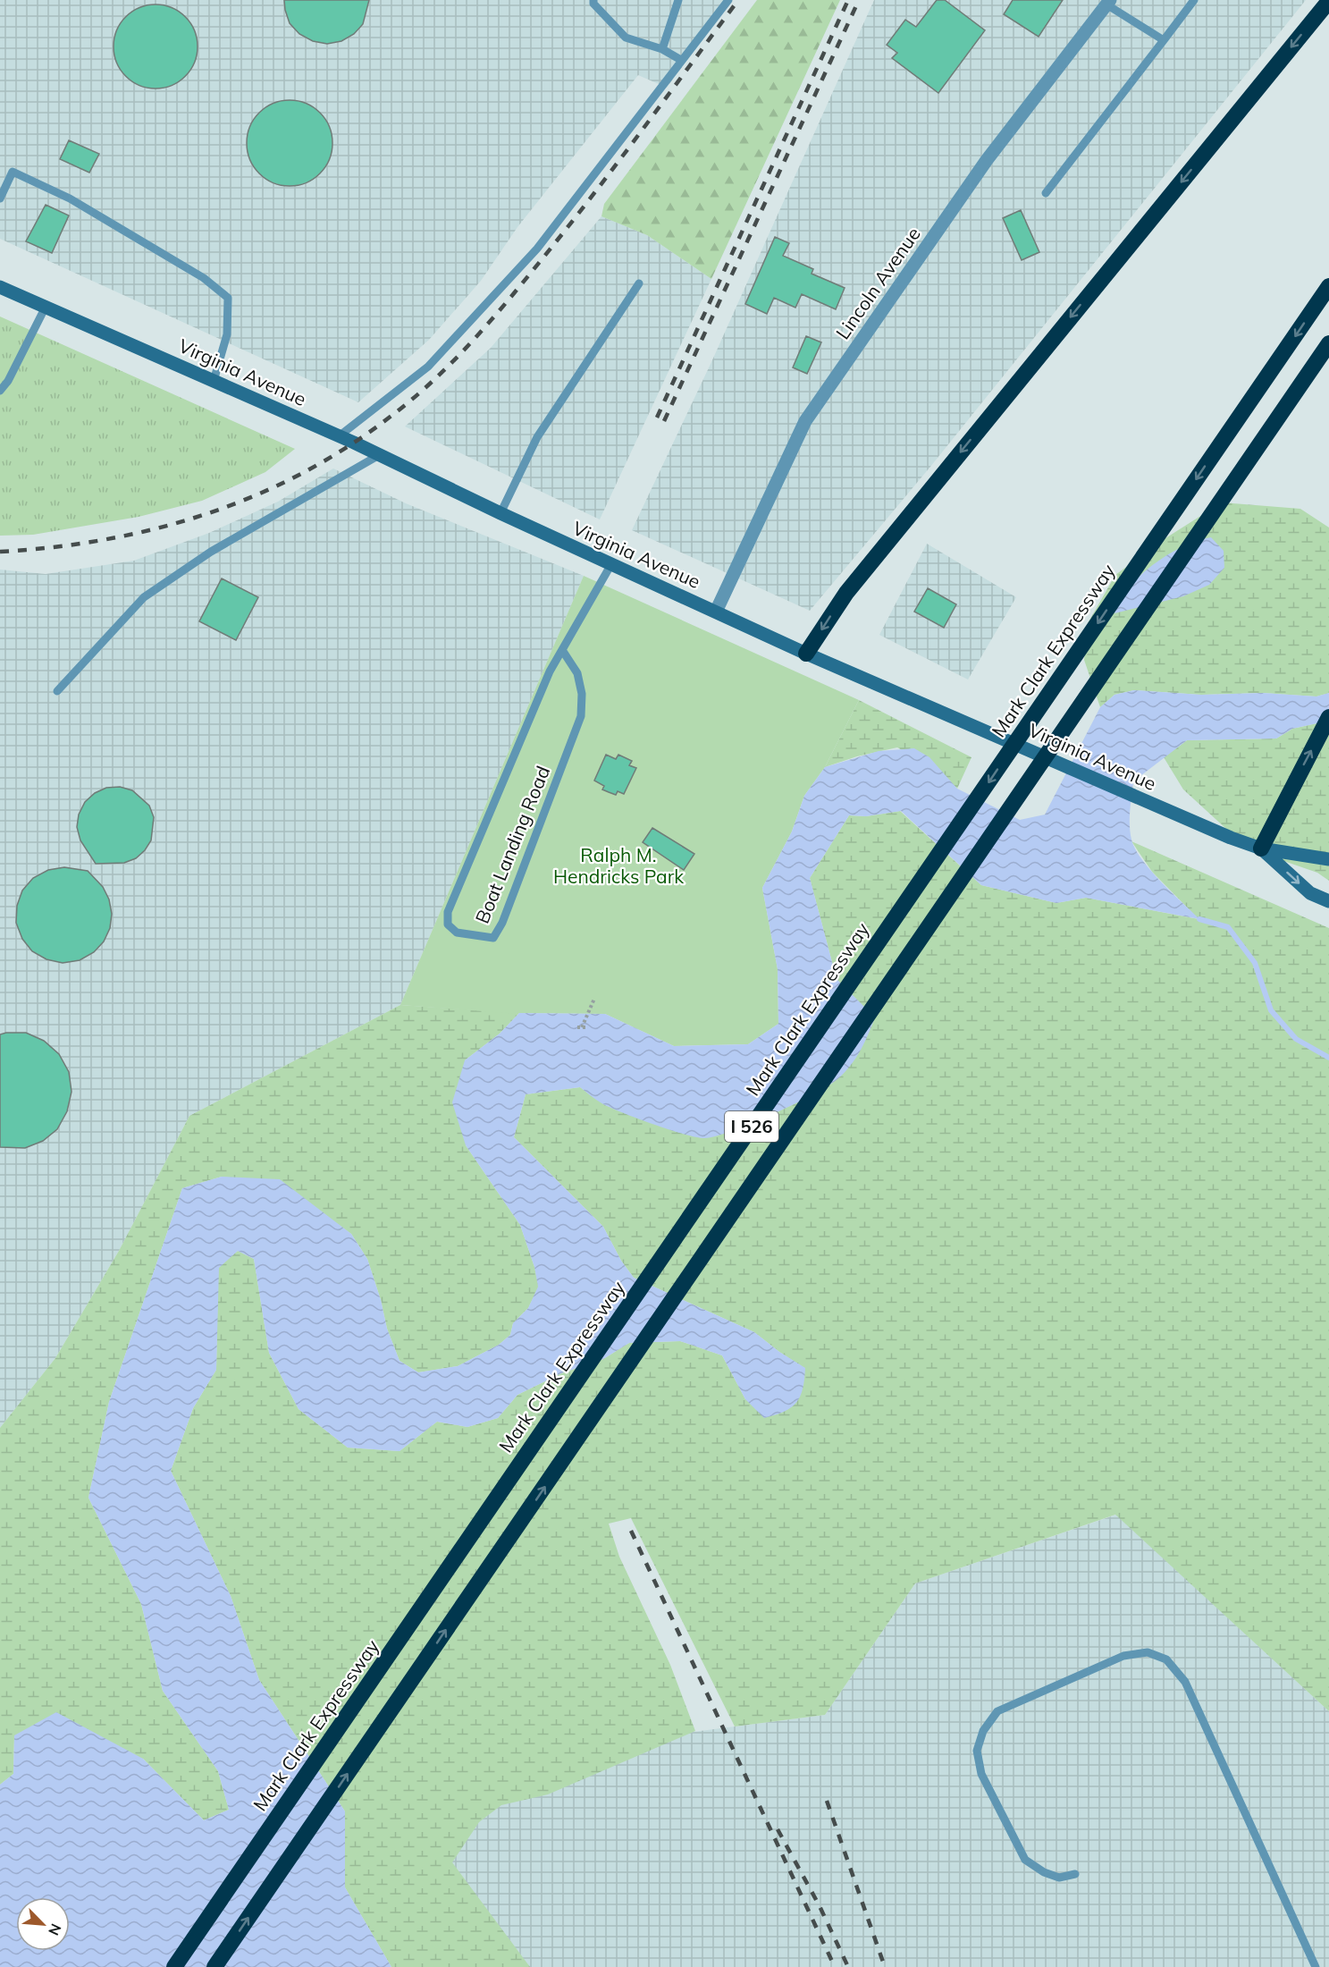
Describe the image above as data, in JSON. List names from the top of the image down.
{
  "streets": {
    "highway": ["Mark Clark Expressway", "I 526"],
    "main road": ["Virginia Avenue"],
    "street": ["Lincoln Avenue"],
    "lane": ["Boat Landing Road"]
  },
  "crossings": [
    ["Lincoln Avenue", "Virginia Avenue"],
    ["Virginia Avenue", "Boat Landing Road"]
  ],
  "parks": ["Ralph M. Hendricks Park"],
  "north": "bottom right"
}
